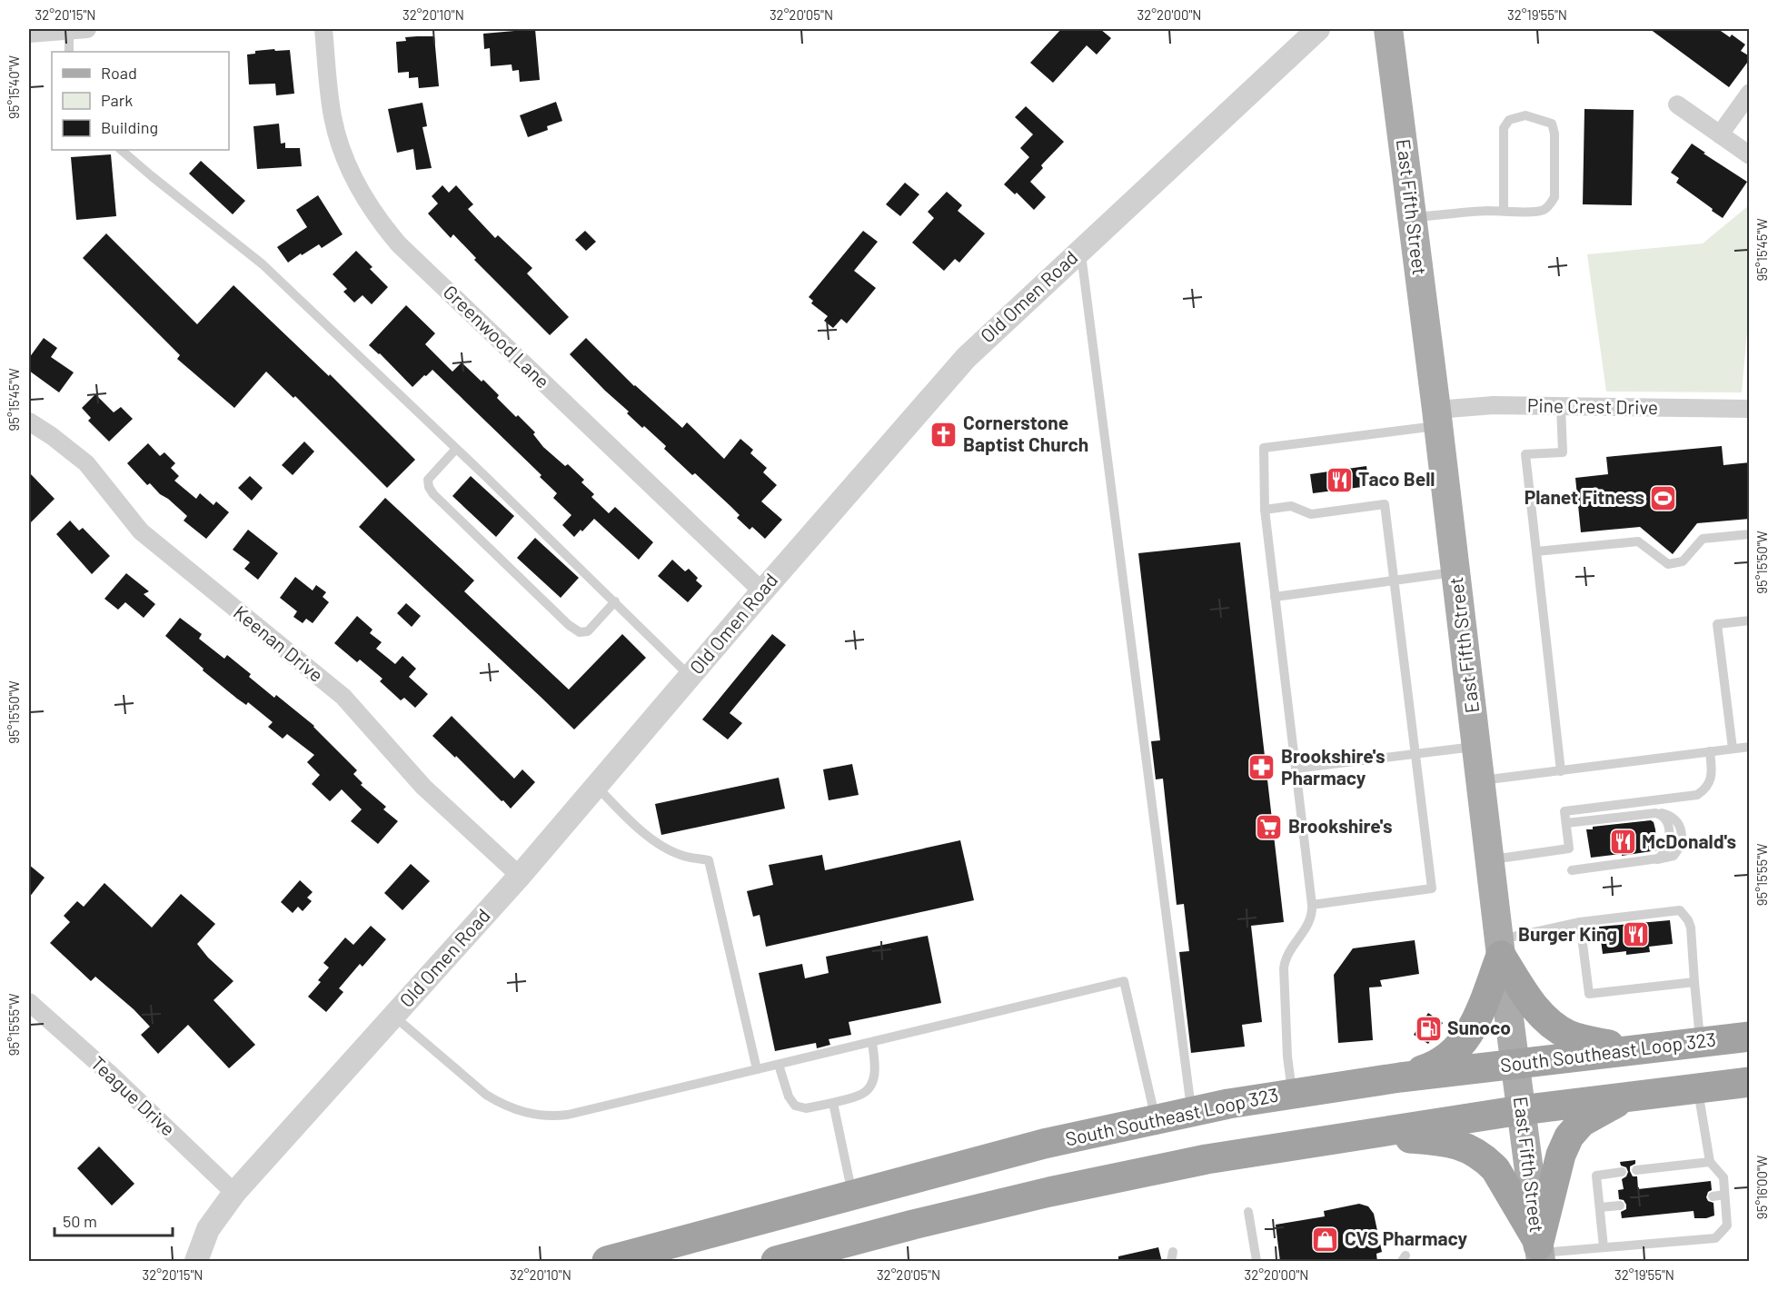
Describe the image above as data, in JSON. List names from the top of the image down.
{
  "streets": {
    "highway": ["South Southeast Loop 323"],
    "main road": ["East Fifth Street"],
    "street": [
      "Old Omen Road",
      "Greenwood Lane",
      "Pine Crest Drive",
      "Keenan Drive",
      "Teague Drive"
    ]
  },
  "crossings": [
    ["East Fifth Street", "Pine Crest Drive"],
    ["East Fifth Street", "South Southeast Loop 323"],
    ["Old Omen Road", "Greenwood Lane"],
    ["Old Omen Road", "Keenan Drive"],
    ["Old Omen Road", "Teague Drive"]
  ],
  "places": {
    "church": ["Cornerstone Baptist Church"],
    "restaurant": ["Taco Bell", "McDonald's", "Burger King"],
    "sports": ["Planet Fitness"],
    "pharmacy": ["Brookshire's Pharmacy"],
    "supermarket": ["Brookshire's"],
    "fuel station": ["Sunoco"],
    "shop": ["CVS Pharmacy"]
  },
  "legend": ["Road", "Park", "Building"],
  "scale_bar": "50 m",
  "coordinates": [
    "32°20'15\"N",
    "32°20'10\"N",
    "32°20'05\"N",
    "32°20'00\"N",
    "32°19'55\"N",
    "95°15'40\"W",
    "95°15'45\"W",
    "95°15'50\"W",
    "95°15'55\"W",
    "95°16'00\"W"
  ]
}
